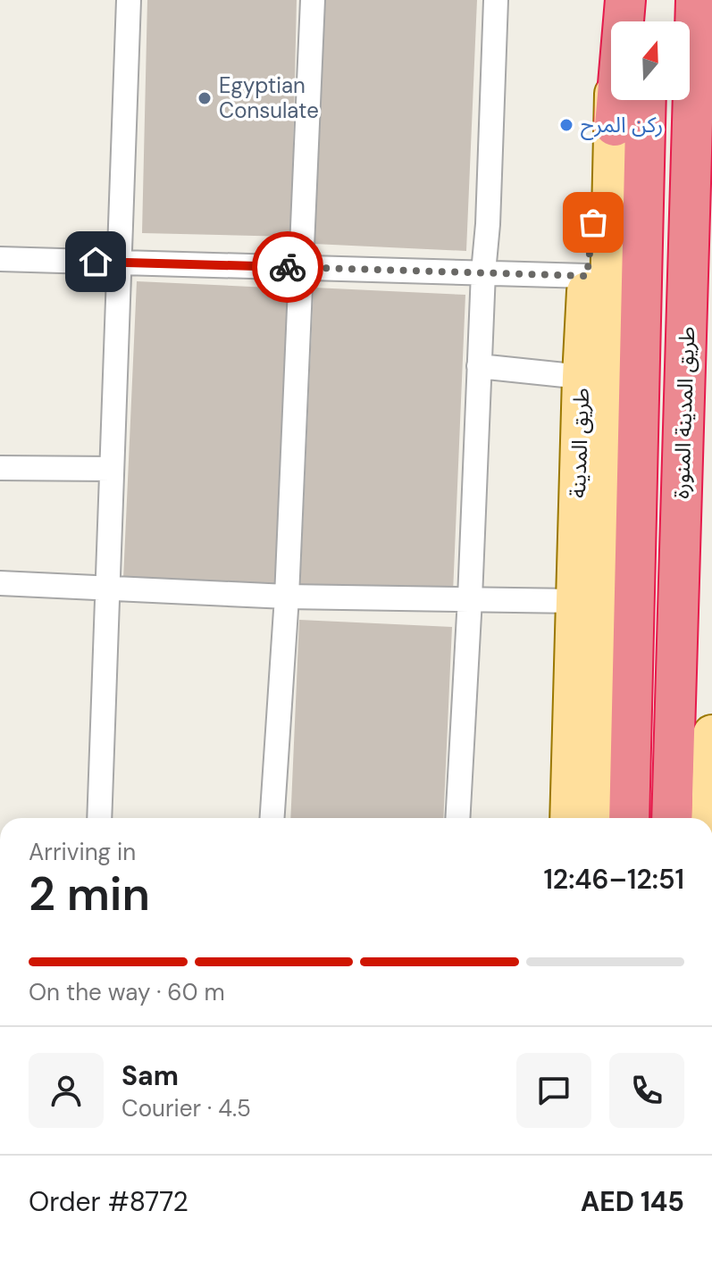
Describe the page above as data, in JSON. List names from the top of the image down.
{
  "streets": {
    "highway": ["طريق المدينة المنورة"],
    "main road": ["طريق المدينة"]
  },
  "places": ["Egyptian Consulate", "ركن المرح"],
  "north": "top",
  "page": {
    "heading": ["2 min", "Arriving in", "12:46–12:51"],
    "panel": [
      "Sam",
      "Courier · 4.5",
      "Order #8772",
      "AED 145"
    ],
    "bar": "On the way · 60 m"
  }
}
